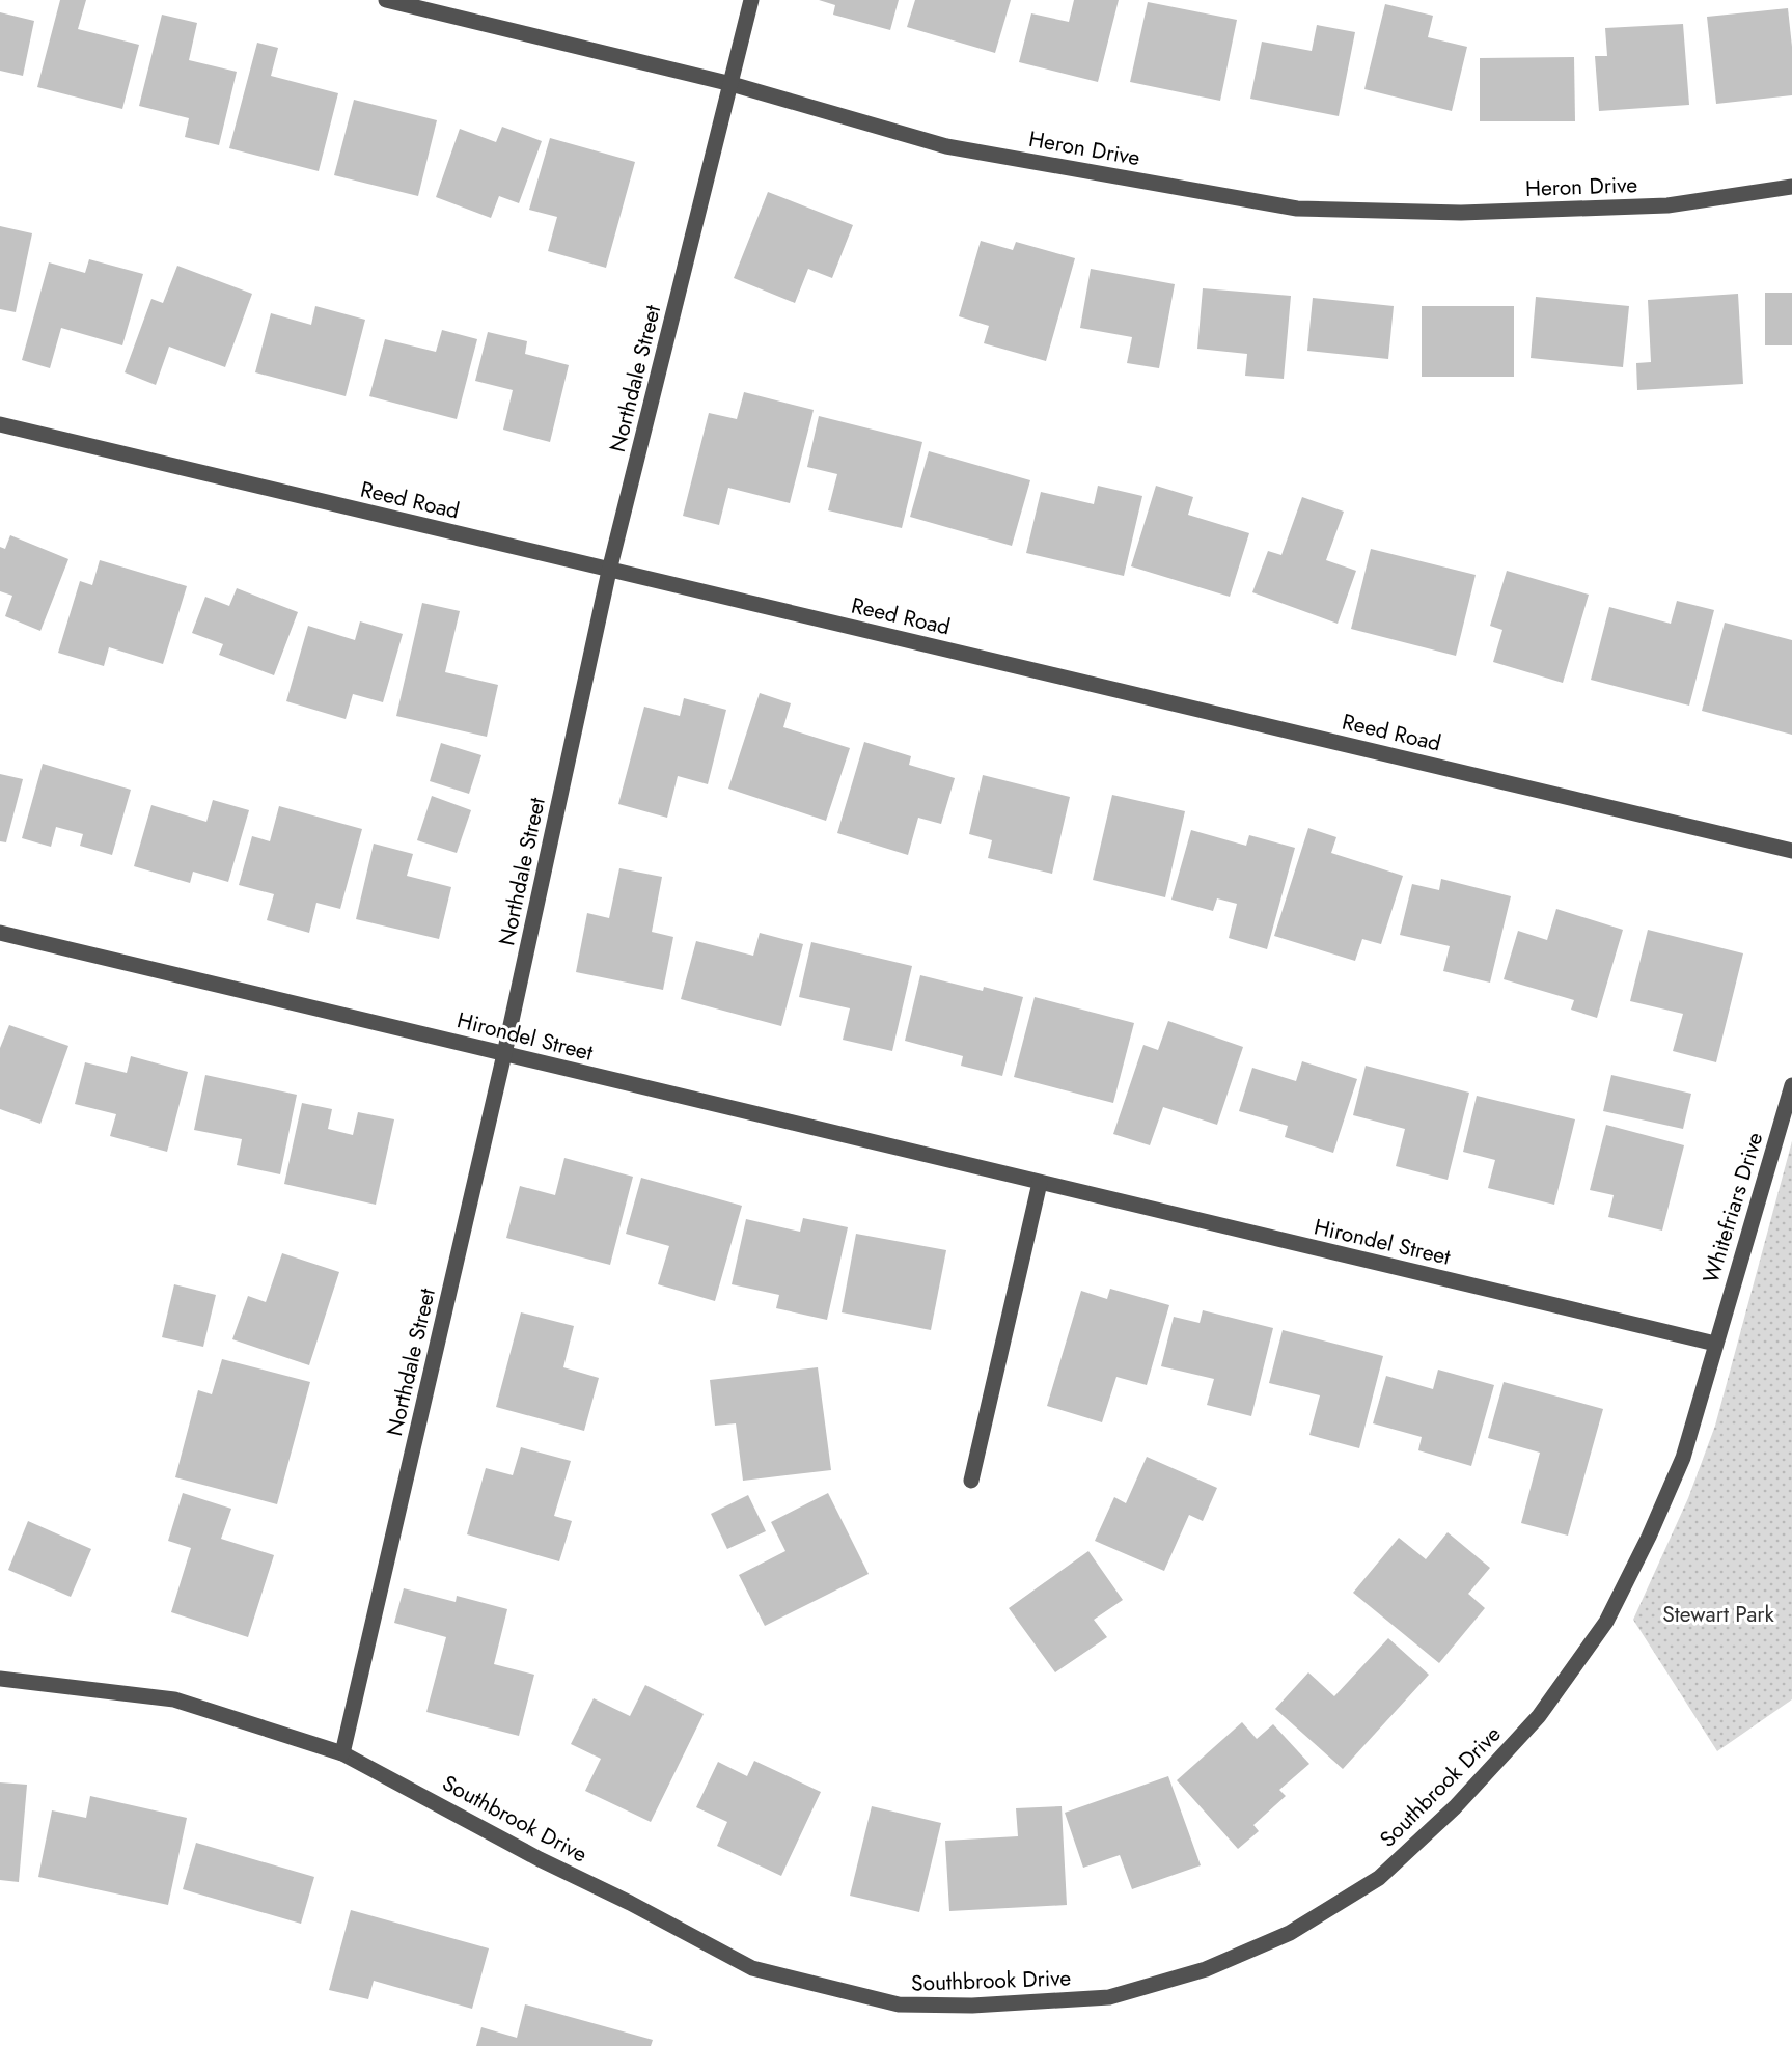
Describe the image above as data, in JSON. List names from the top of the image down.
{
  "streets": {
    "street": [
      "Heron Drive",
      "Northdale Street",
      "Reed Road",
      "Hirondel Street",
      "Whitefriars Drive",
      "Southbrook Drive"
    ]
  },
  "crossings": [
    ["Heron Drive", "Northdale Street"],
    ["Northdale Street", "Reed Road"],
    ["Northdale Street", "Hirondel Street"],
    ["Northdale Street", "Southbrook Drive"],
    ["Hirondel Street", "Whitefriars Drive"],
    ["Hirondel Street", "Southbrook Drive"],
    ["Whitefriars Drive", "Southbrook Drive"]
  ],
  "parks": ["Stewart Park"]
}
